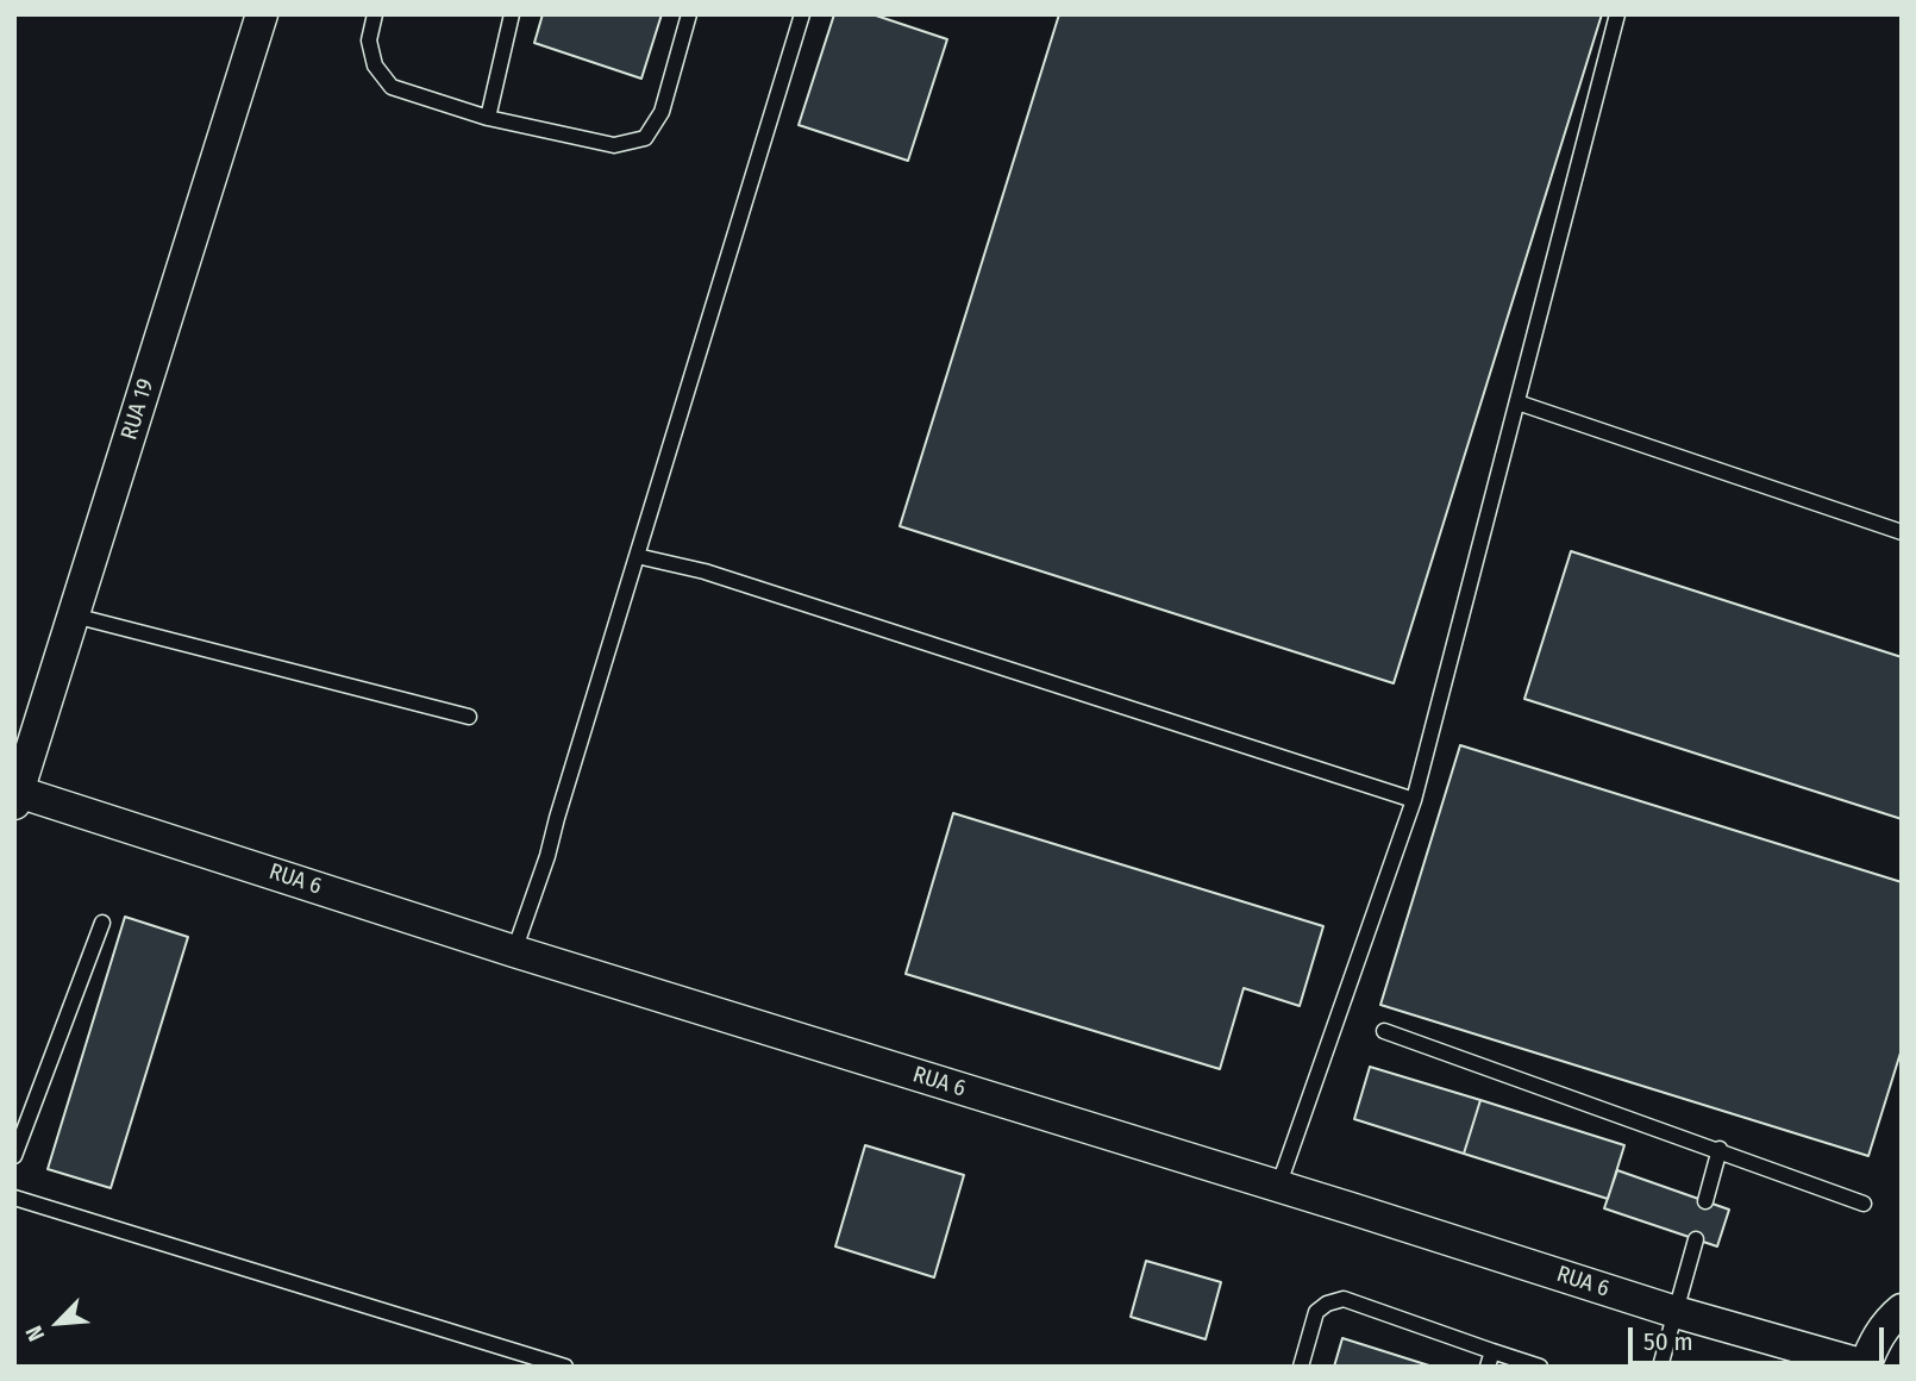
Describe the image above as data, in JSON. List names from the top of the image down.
{
  "streets": {
    "street": ["RUA 19", "RUA 6"]
  },
  "crossings": [
    ["RUA 19", "RUA 6"]
  ],
  "scale_bar": "50 m",
  "north": "bottom left"
}
